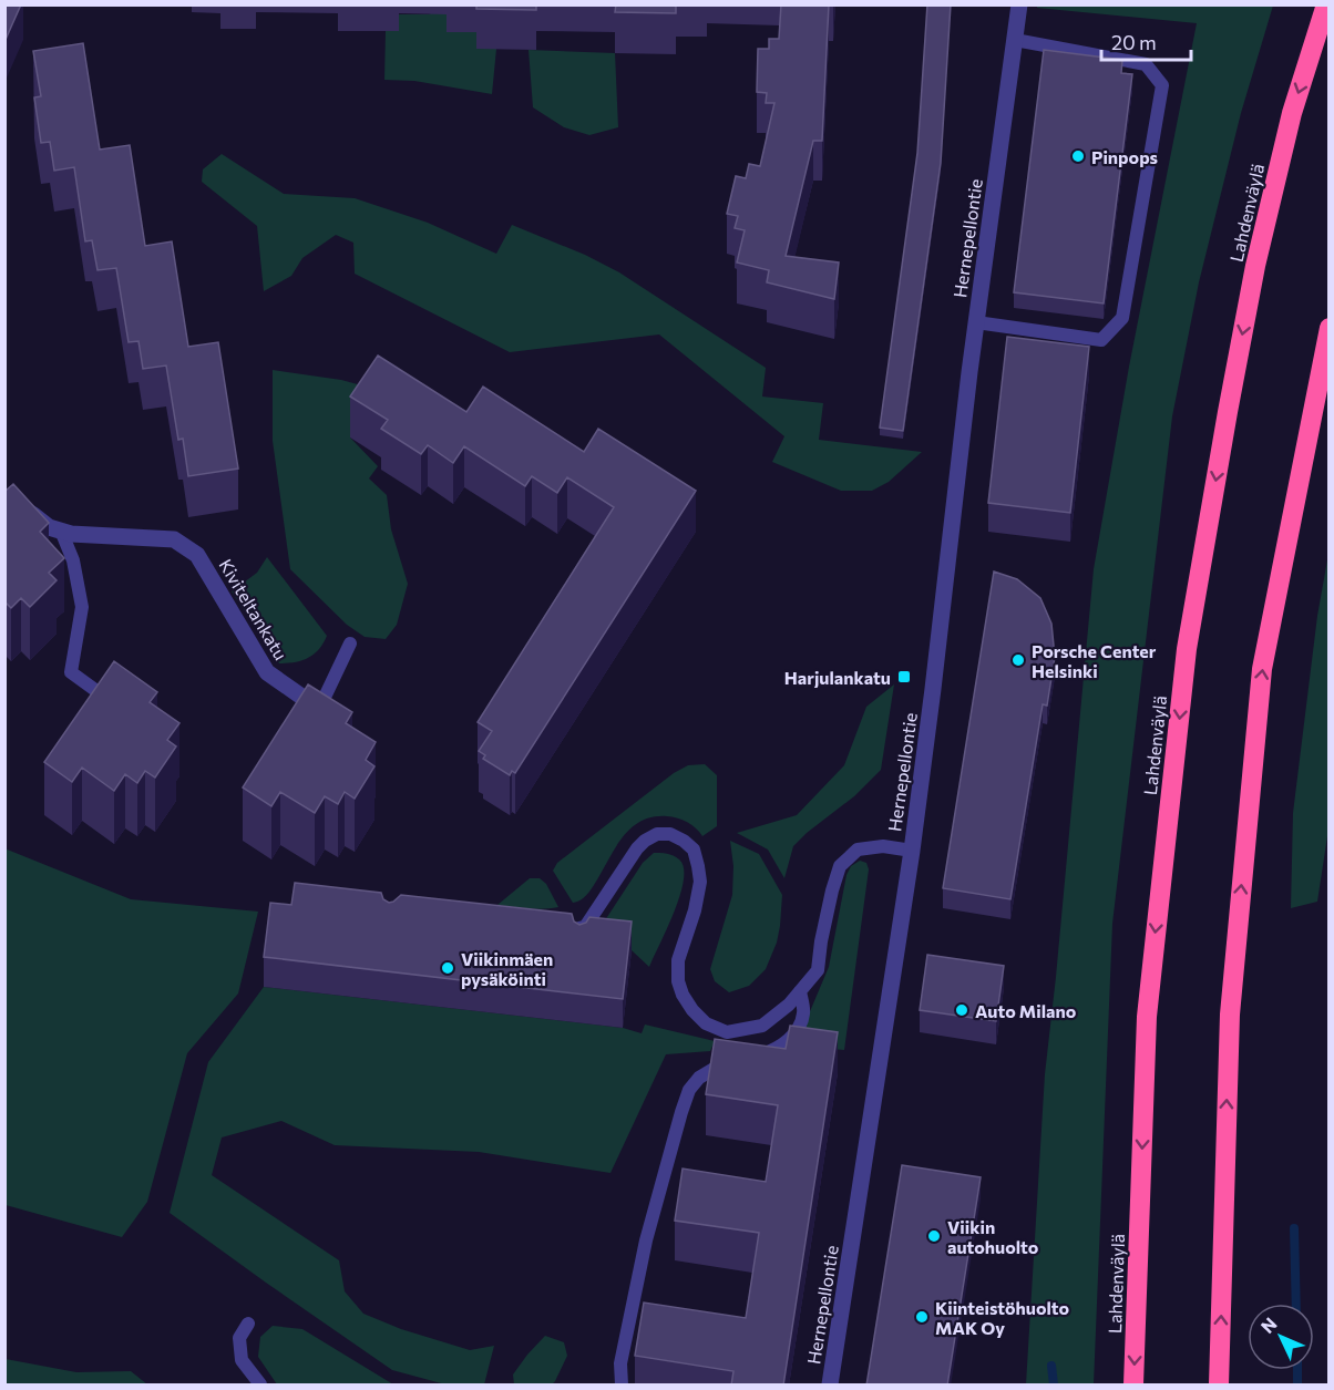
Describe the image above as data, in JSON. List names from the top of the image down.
{
  "streets": {
    "highway": ["Lahdenväylä"],
    "street": ["Hernepellontie", "Kiviteltankatu"]
  },
  "places": {
    "other": [
      "Pinpops",
      "Porsche Center Helsinki",
      "Viikinmäen pysäköinti",
      "Auto Milano",
      "Viikin autohuolto",
      "Kiinteistöhuolto MAK Oy"
    ],
    "transit": ["Harjulankatu"]
  },
  "scale_bar": "20 m",
  "north": "top left"
}
